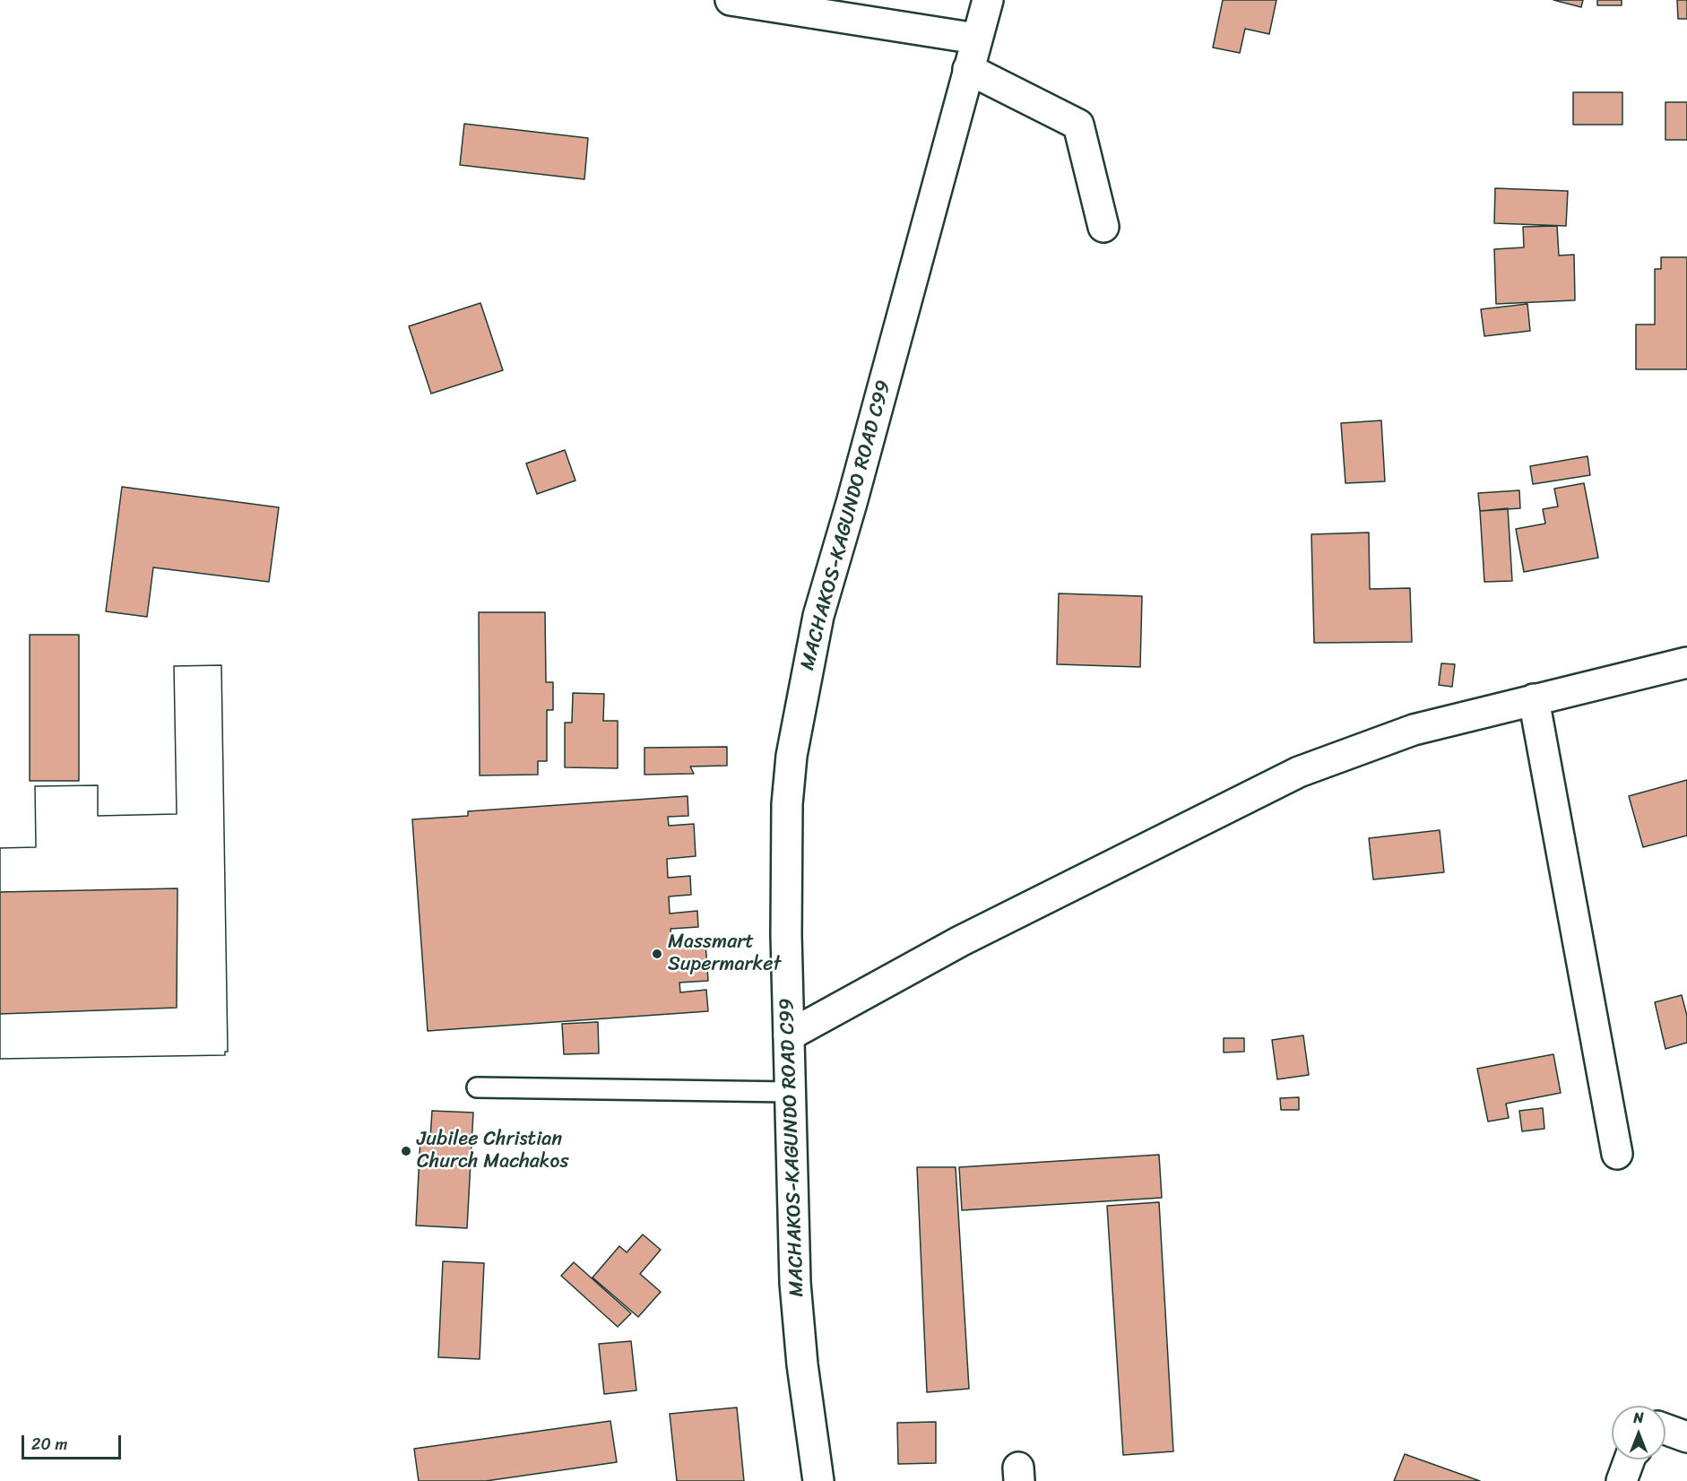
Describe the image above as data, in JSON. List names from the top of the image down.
{
  "streets": {
    "street": ["MACHAKOS-KAGUNDO ROAD C99"]
  },
  "places": ["Massmart Supermarket", "Jubilee Christian Church Machakos"],
  "scale_bar": "20 m",
  "north": "top"
}
